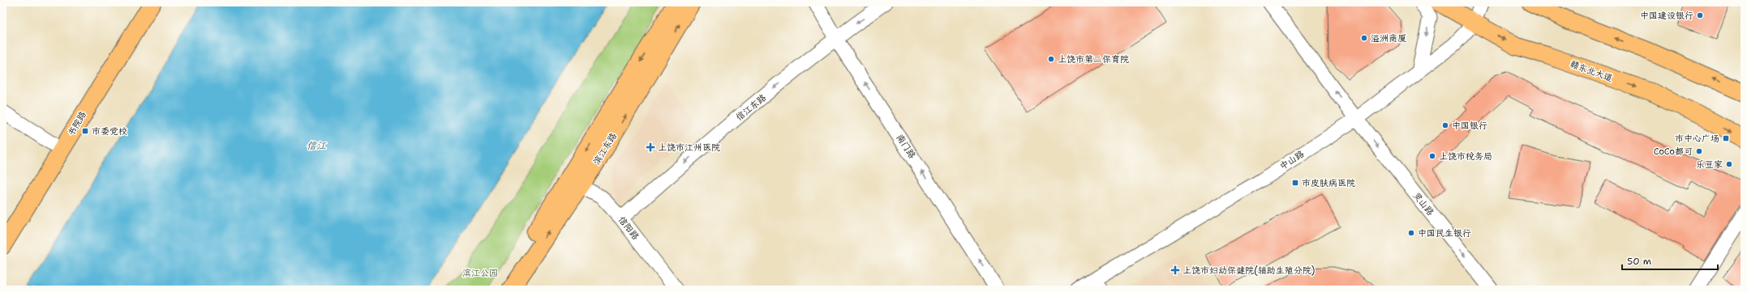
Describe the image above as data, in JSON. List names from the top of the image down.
{
  "streets": {
    "main road": ["赣东北大道", "书院路", "滨江东路"],
    "street": [
      "信江东路",
      "南门路",
      "中山路",
      "灵山路",
      "信阳路"
    ]
  },
  "crossings": [
    ["赣东北大道", "中山路"],
    ["信江东路", "南门路"],
    ["信江东路", "信阳路"],
    ["滨江东路", "信阳路"],
    ["中山路", "灵山路"]
  ],
  "one_way": ["信江东路", "南门路"],
  "water": ["信江"],
  "parks": ["滨江公园"],
  "places": {
    "other": [
      "中国建设银行",
      "溢洲商厦",
      "上饶市第二保育院",
      "中国银行",
      "CoCo都可",
      "上饶市税务局",
      "乐豆家",
      "中国民生银行"
    ],
    "transit": ["市委党校", "市中心广场", "市皮肤病医院"],
    "health": ["上饶市江州医院", "上饶市妇幼保健院(辅助生殖分院)"]
  },
  "scale_bar": "50 m"
}
